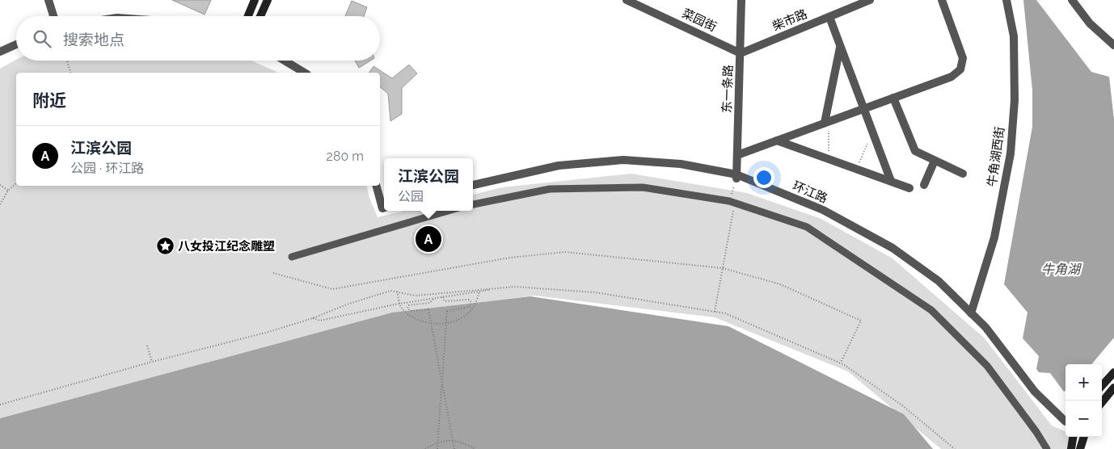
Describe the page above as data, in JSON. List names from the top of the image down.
{
  "streets": {
    "street": [
      "菜园街",
      "柴市路",
      "东一条路",
      "牛角湖西街",
      "环江路"
    ]
  },
  "crossings": [
    ["菜园街", "柴市路"],
    ["菜园街", "东一条路"],
    ["柴市路", "东一条路"],
    ["东一条路", "环江路"],
    ["牛角湖西街", "环江路"]
  ],
  "water": ["牛角湖"],
  "places": {
    "place": ["八女投江纪念雕塑"]
  },
  "page": {
    "search": "搜索地点",
    "heading": "附近",
    "list": [
      {
        "mark": "A",
        "name": "江滨公园",
        "note": "公园 · 环江路",
        "value": "280 m"
      }
    ],
    "popup": ["江滨公园", "公园"],
    "pins": "A",
    "map_buttons": ["+", "−"]
  }
}
